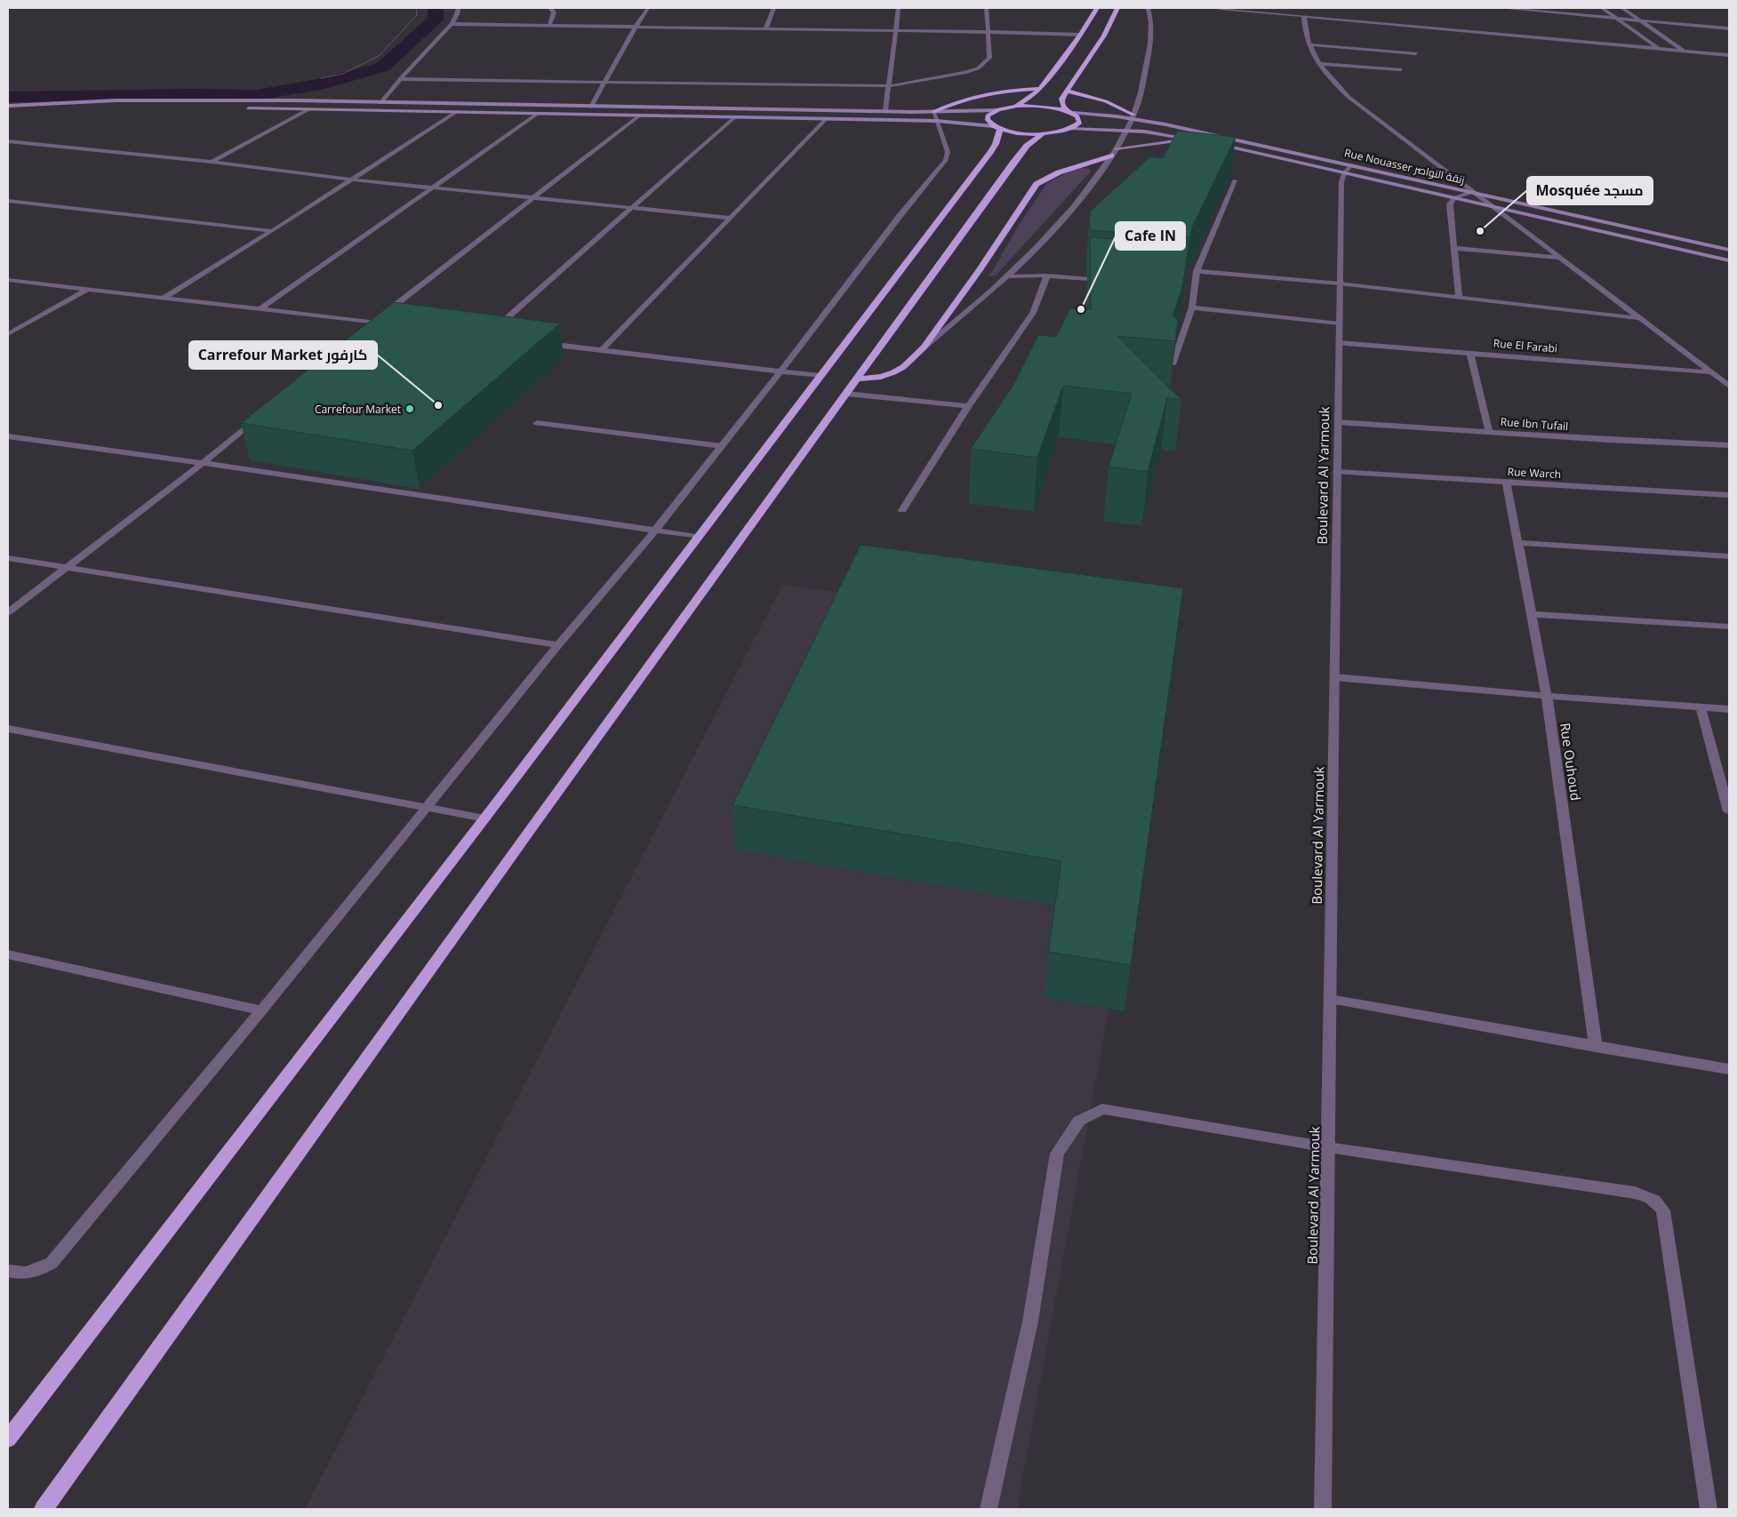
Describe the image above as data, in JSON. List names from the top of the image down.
{
  "streets": {
    "main road": ["Rue Nouasser زنقة النواصر"],
    "street": [
      "Rue El Farabi",
      "Rue Ibn Tufail",
      "Rue Warch",
      "Boulevard Al Yarmouk",
      "Rue Ouhoud"
    ]
  },
  "crossings": [
    ["Rue Nouasser زنقة النواصر", "Boulevard Al Yarmouk"],
    ["Rue El Farabi", "Boulevard Al Yarmouk"],
    ["Rue Ibn Tufail", "Boulevard Al Yarmouk"],
    ["Rue Warch", "Boulevard Al Yarmouk"],
    ["Rue Warch", "Rue Ouhoud"]
  ],
  "places": [
    "Mosquée مسجد",
    "Cafe IN",
    "Carrefour Market كارفور",
    "Carrefour Market"
  ]
}
